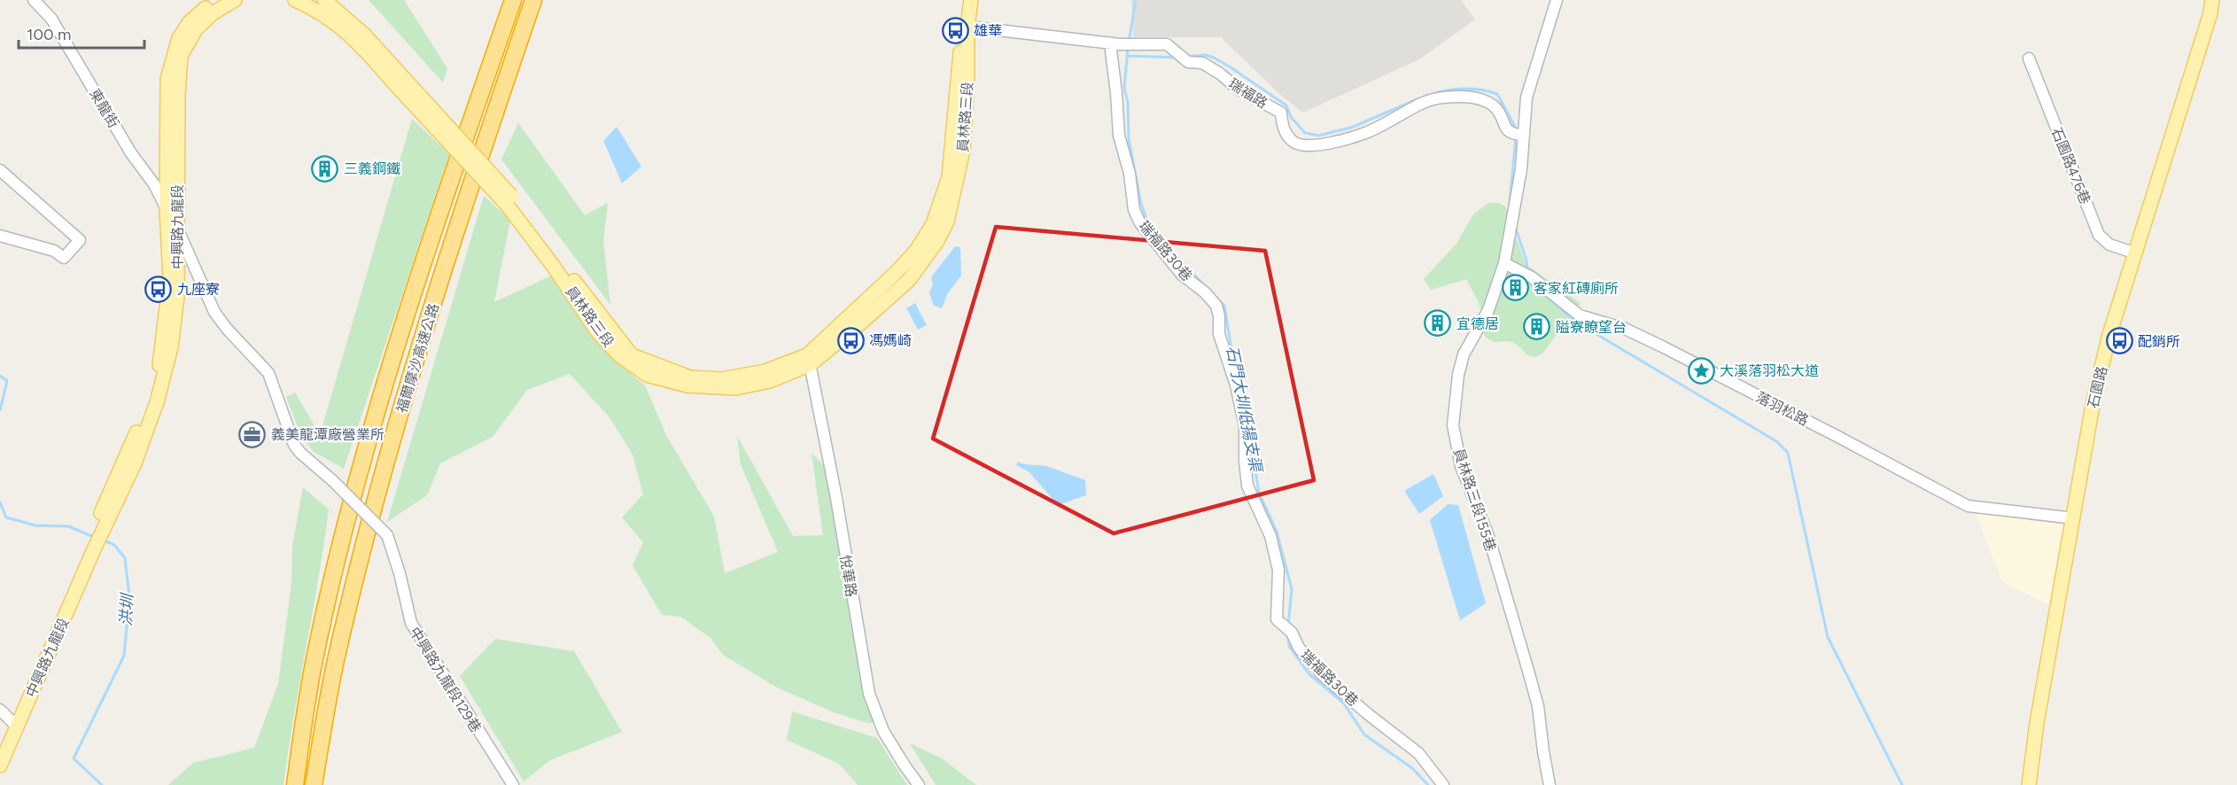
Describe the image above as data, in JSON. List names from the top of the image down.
{
  "streets": {
    "highway": ["福爾摩沙高速公路"],
    "main road": ["員林路三段", "中興路九龍段", "石園路"],
    "street": [
      "瑞福路",
      "東龍街",
      "石園路476巷",
      "瑞福路30巷",
      "落羽松路",
      "員林路三段155巷",
      "悅華路",
      "中興路九龍段129巷"
    ]
  },
  "crossings": [
    ["瑞福路", "員林路三段"],
    ["瑞福路", "瑞福路30巷"],
    ["瑞福路", "員林路三段155巷"],
    ["東龍街", "中興路九龍段"],
    ["東龍街", "中興路九龍段129巷"],
    ["員林路三段", "悅華路"],
    ["石園路476巷", "石園路"],
    ["中興路九龍段", "中興路九龍段129巷"],
    ["石園路", "落羽松路"],
    ["落羽松路", "員林路三段155巷"]
  ],
  "water": ["石門大圳低揚支渠", "洪圳"],
  "places": {
    "bus stop": [
      "雄華",
      "九座寮",
      "馮媽崎",
      "配銷所"
    ],
    "building": [
      "三義鋼鐵",
      "客家紅磚廁所",
      "宜德居",
      "隘寮瞭望台"
    ],
    "place": ["大溪落羽松大道"],
    "office": ["義美龍潭廠營業所"]
  },
  "scale_bar": "100 m"
}
